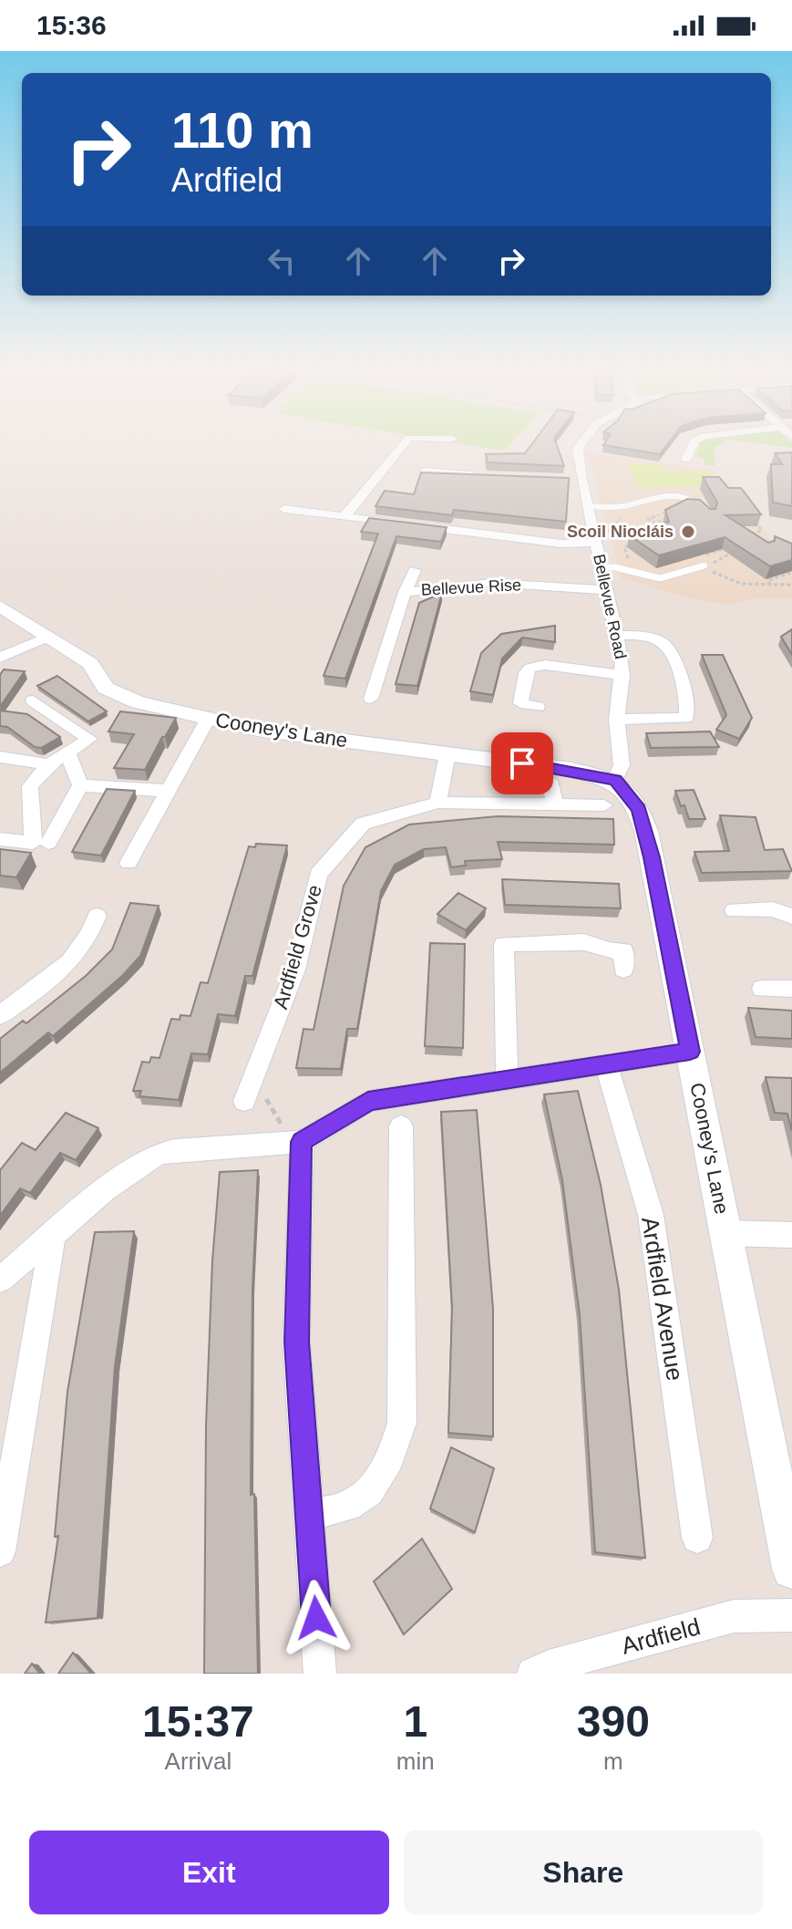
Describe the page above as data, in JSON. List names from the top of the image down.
{
  "streets": {
    "street": [
      "Bellevue Rise",
      "Bellevue Road",
      "Cooney's Lane",
      "Ardfield Grove",
      "Ardfield Avenue",
      "Ardfield"
    ]
  },
  "crossings": [
    ["Bellevue Rise", "Bellevue Road"],
    ["Bellevue Road", "Cooney's Lane"]
  ],
  "places": ["Scoil Niocláis"],
  "page": {
    "status": "15:36",
    "turn": ["110 m", "Ardfield"],
    "eta": [
      "15:37",
      "Arrival",
      "1",
      "min",
      "390",
      "m"
    ],
    "buttons": ["Exit", "Share"]
  }
}
